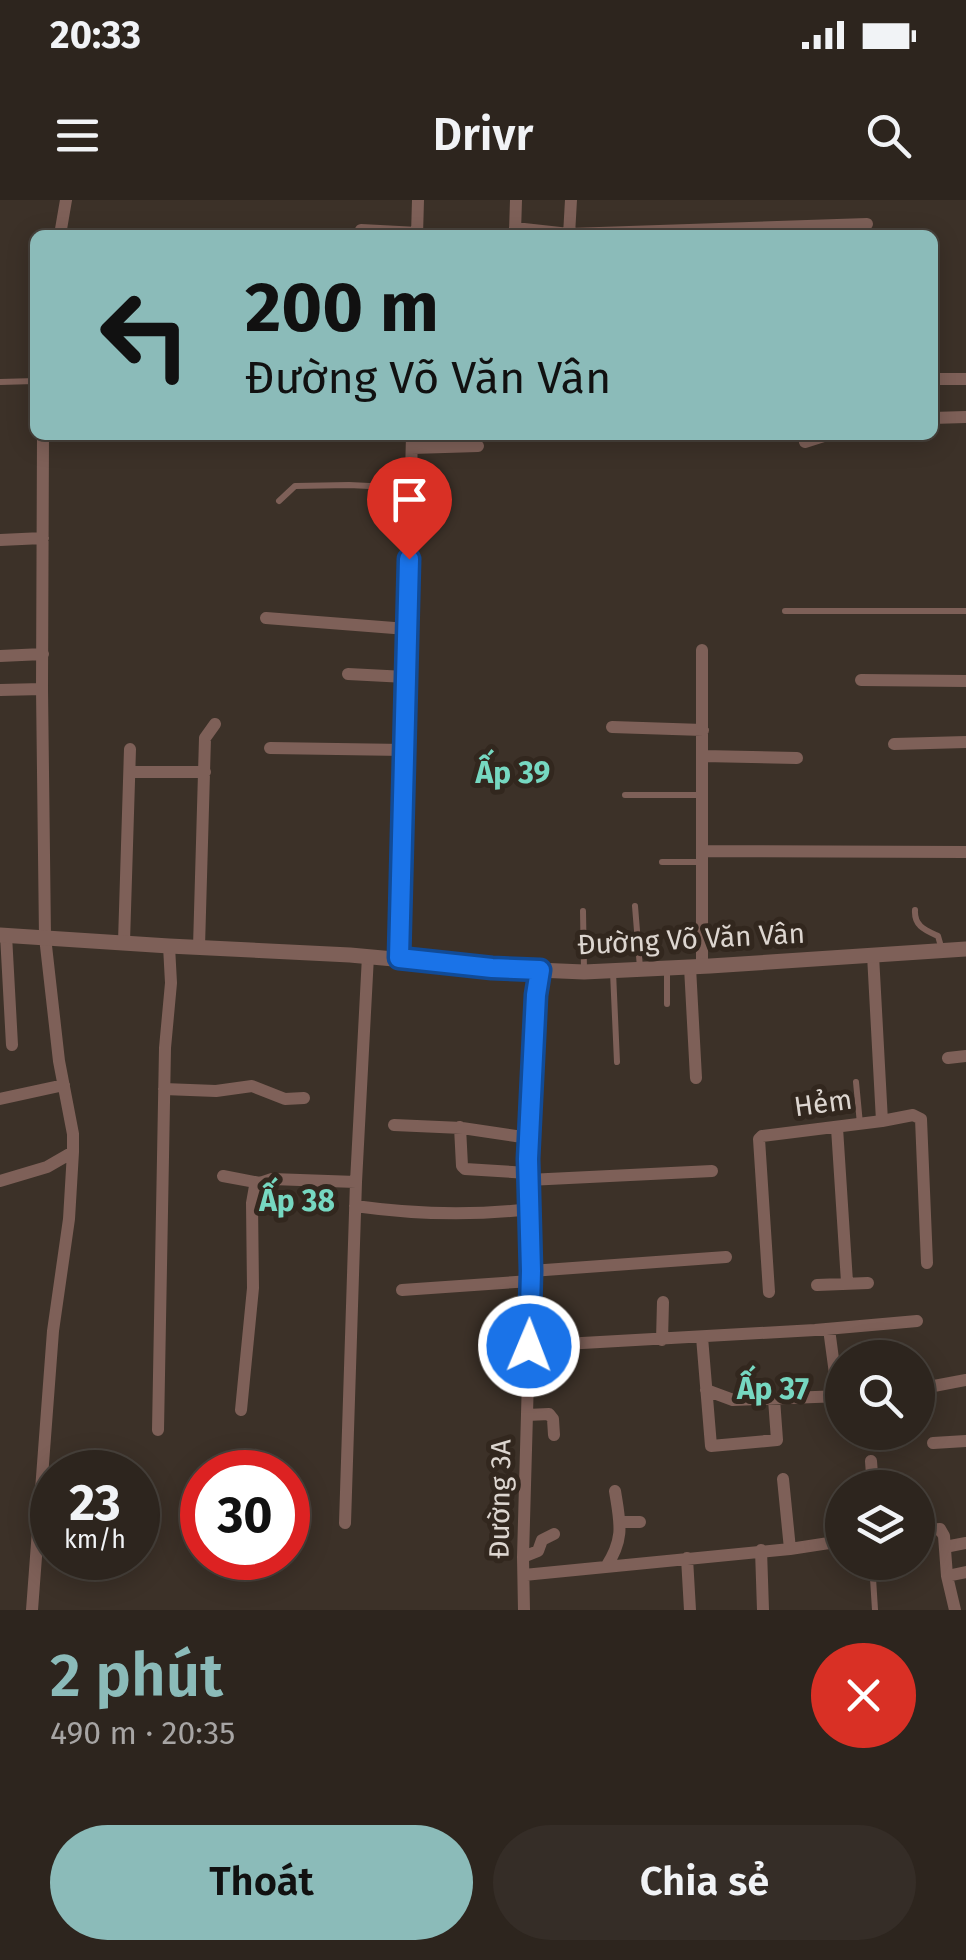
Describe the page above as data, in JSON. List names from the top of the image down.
{
  "streets": {
    "street": ["Đường Võ Văn Vân", "Hẻm", "Đường 3A"]
  },
  "crossings": [
    ["Đường Võ Văn Vân", "Hẻm"],
    ["Đường Võ Văn Vân", "Đường 3A"]
  ],
  "districts": ["Ấp 39", "Ấp 38", "Ấp 37"],
  "page": {
    "status": "20:33",
    "header": "Drivr",
    "turn": ["200 m", "Đường Võ Văn Vân"],
    "speed": "23 km/h",
    "limit": "30",
    "heading": ["2 phút", "490 m · 20:35"],
    "buttons": ["Thoát", "Chia sẻ"]
  }
}
